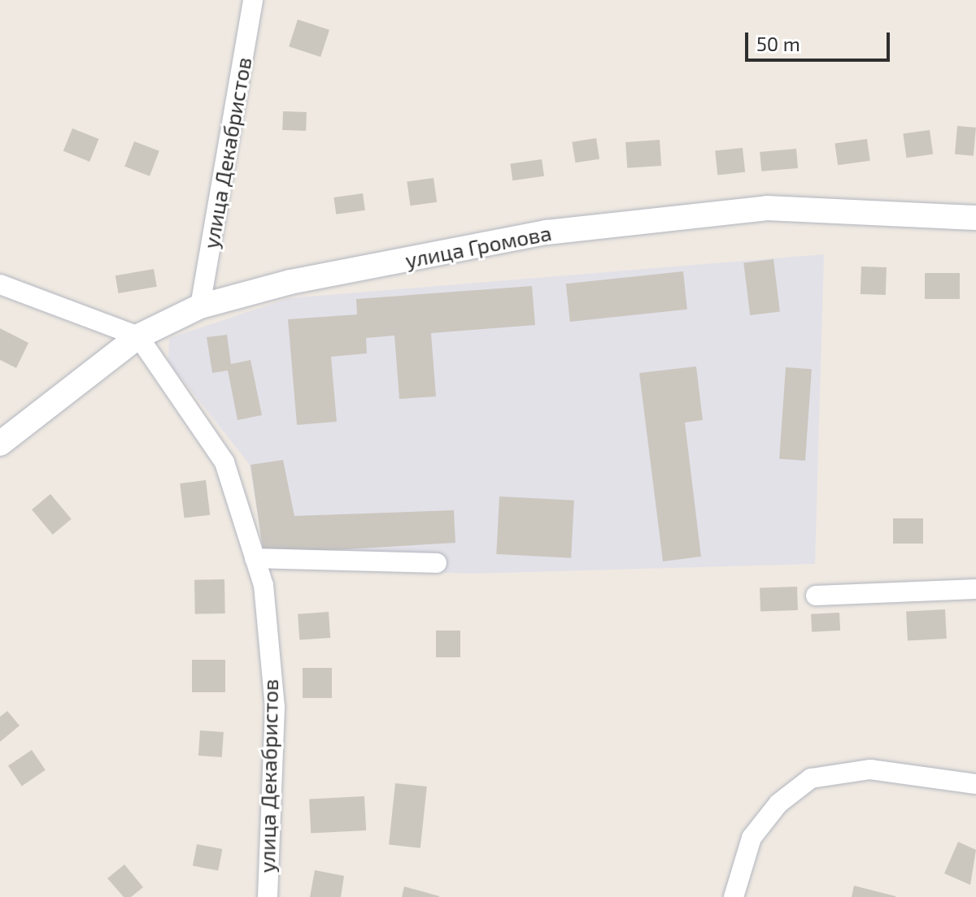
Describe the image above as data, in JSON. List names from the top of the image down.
{
  "streets": {
    "street": ["улица Декабристов", "улица Громова"]
  },
  "crossings": [
    ["улица Декабристов", "улица Громова"]
  ],
  "scale_bar": "50 m"
}
